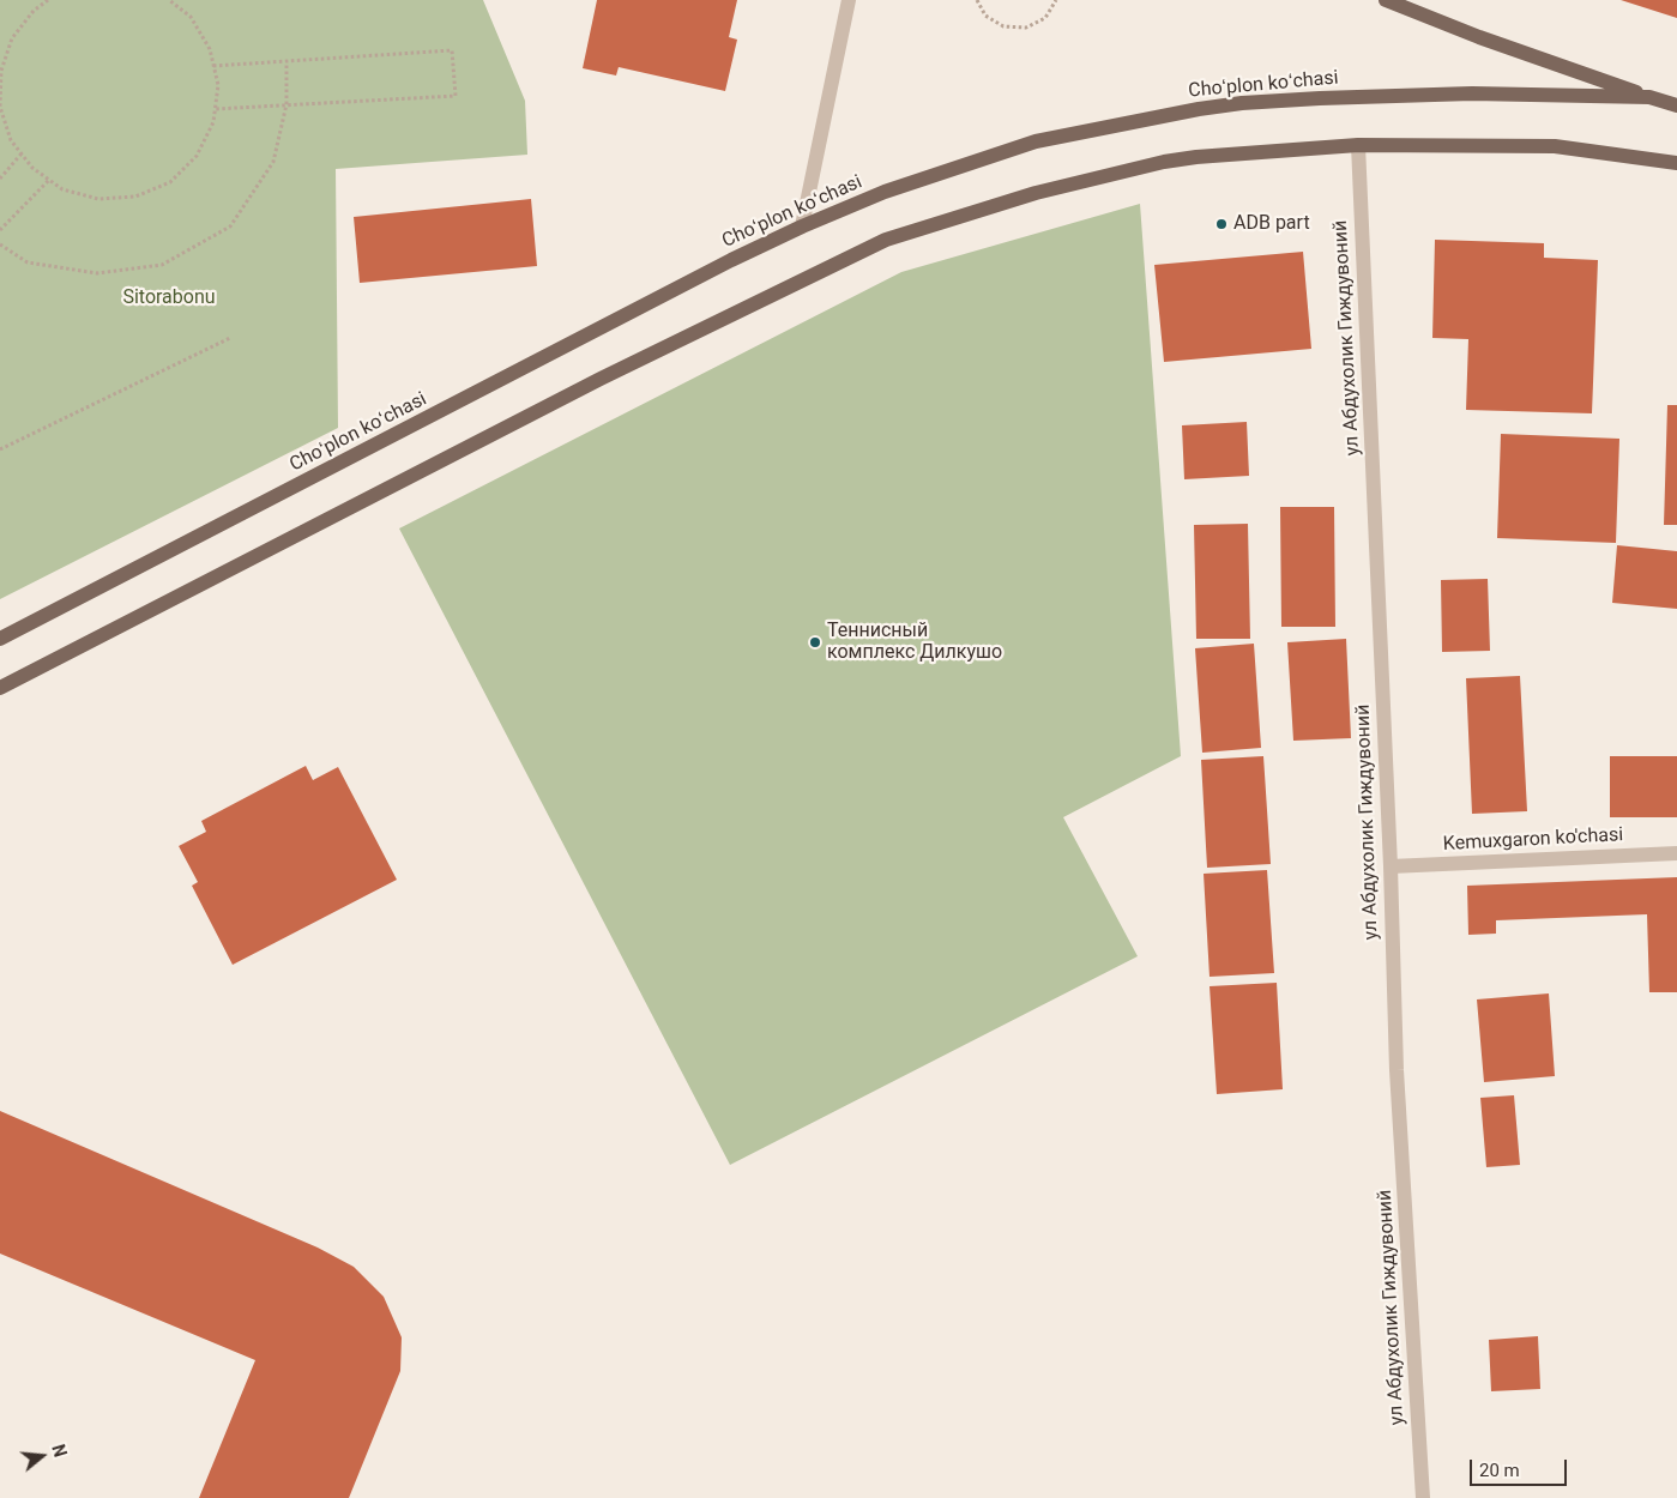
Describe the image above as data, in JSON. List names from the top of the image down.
{
  "streets": {
    "main road": ["Choʻplon koʻchasi"],
    "street": ["ул Абдухолик Гиждувоний", "Kemuxgaron ko'chasi"]
  },
  "crossings": [
    ["ул Абдухолик Гиждувоний", "Kemuxgaron ko'chasi"]
  ],
  "parks": ["Sitorabonu"],
  "places": ["ADB part", "Теннисный комплекс Дилкушо"],
  "scale_bar": "20 m",
  "north": "right"
}
